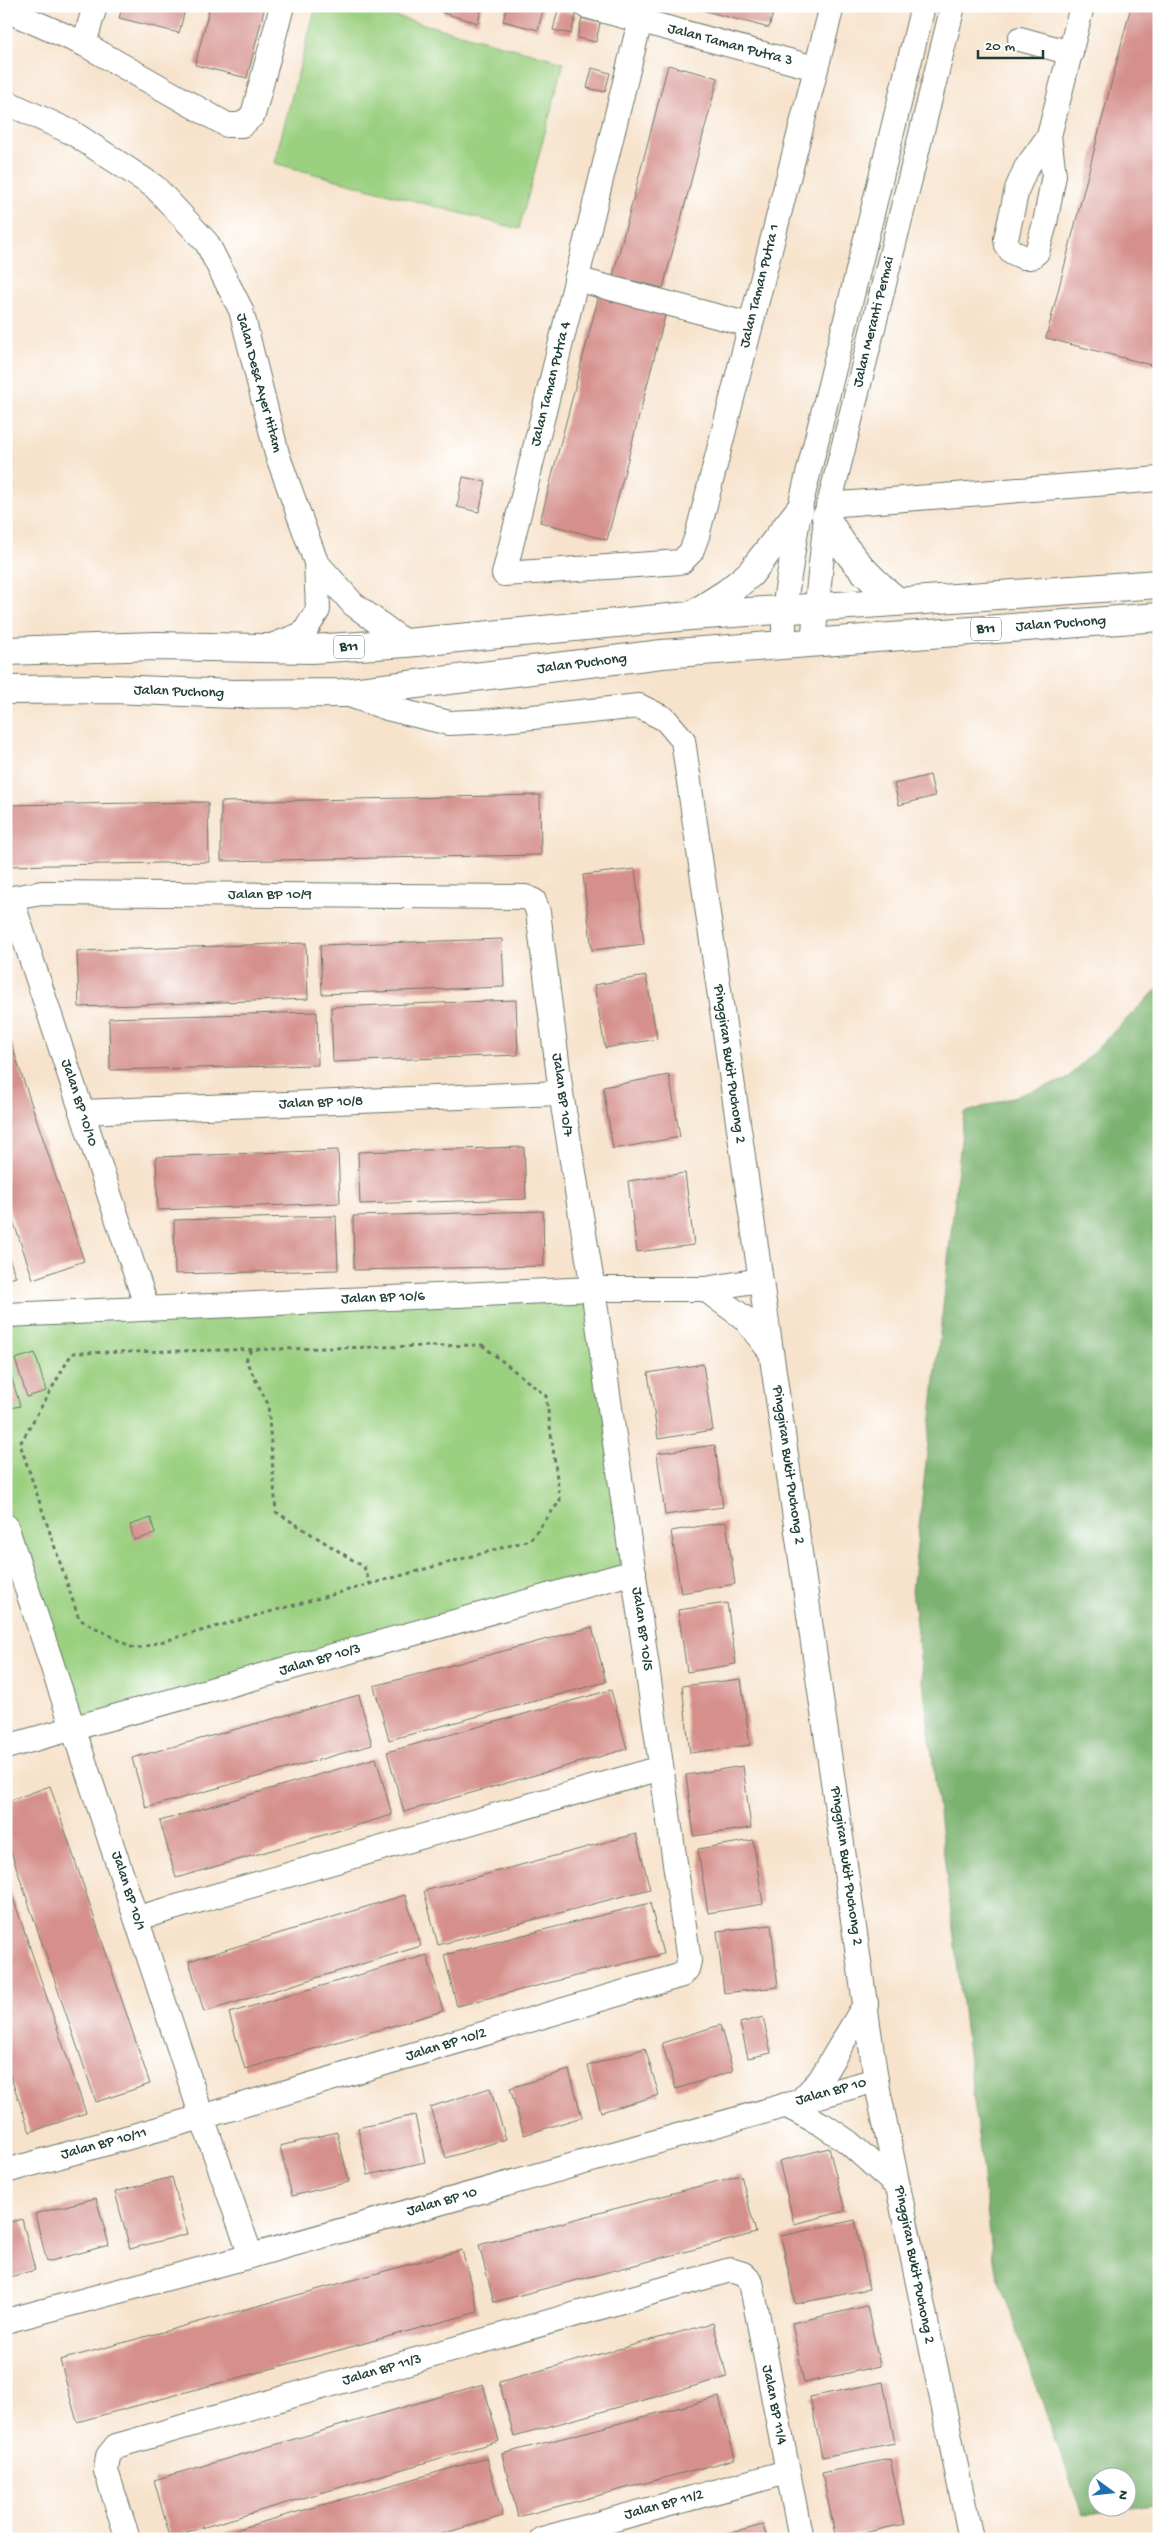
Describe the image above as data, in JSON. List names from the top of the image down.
{
  "streets": {
    "main road": ["Jalan Puchong", "B11"],
    "street": [
      "Jalan Taman Putra 3",
      "Jalan Taman Putra 1",
      "Jalan Meranti Permai",
      "Jalan Desa Ayer Hitam",
      "Jalan Taman Putra 4",
      "Jalan BP 10/9",
      "Pinggiran Bukit Puchong 2",
      "Jalan BP 10/7",
      "Jalan BP 10/10",
      "Jalan BP 10/8",
      "Jalan BP 10/6",
      "Jalan BP 10/5",
      "Jalan BP 10/3",
      "Jalan BP 10/1",
      "Jalan BP 10/2",
      "Jalan BP 10",
      "Jalan BP 10/11",
      "Jalan BP 11/3",
      "Jalan BP 11/4",
      "Jalan BP 11/2"
    ]
  },
  "crossings": [
    ["Jalan Taman Putra 3", "Jalan Taman Putra 1"],
    ["Jalan Taman Putra 3", "Jalan Taman Putra 4"],
    ["Jalan Taman Putra 1", "Jalan Taman Putra 4"],
    ["Jalan Meranti Permai", "Jalan Puchong"],
    ["Jalan Meranti Permai", "B11"],
    ["Jalan Desa Ayer Hitam", "B11"],
    ["Jalan Puchong", "Pinggiran Bukit Puchong 2"],
    ["Jalan BP 10/9", "Jalan BP 10/7"],
    ["Jalan BP 10/9", "Jalan BP 10/10"],
    ["Pinggiran Bukit Puchong 2", "Jalan BP 10/6"],
    ["Pinggiran Bukit Puchong 2", "Jalan BP 10"],
    ["Jalan BP 10/7", "Jalan BP 10/8"],
    ["Jalan BP 10/7", "Jalan BP 10/6"],
    ["Jalan BP 10/7", "Jalan BP 10/5"],
    ["Jalan BP 10/10", "Jalan BP 10/8"],
    ["Jalan BP 10/10", "Jalan BP 10/6"],
    ["Jalan BP 10/6", "Jalan BP 10/5"],
    ["Jalan BP 10/5", "Jalan BP 10/3"],
    ["Jalan BP 10/5", "Jalan BP 10/2"],
    ["Jalan BP 10/3", "Jalan BP 10/1"],
    ["Jalan BP 10/1", "Jalan BP 10/2"],
    ["Jalan BP 10/1", "Jalan BP 10"],
    ["Jalan BP 10/1", "Jalan BP 10/11"],
    ["Jalan BP 10/2", "Jalan BP 10/11"],
    ["Jalan BP 11/3", "Jalan BP 11/4"],
    ["Jalan BP 11/4", "Jalan BP 11/2"]
  ],
  "scale_bar": "20 m",
  "north": "right"
}
